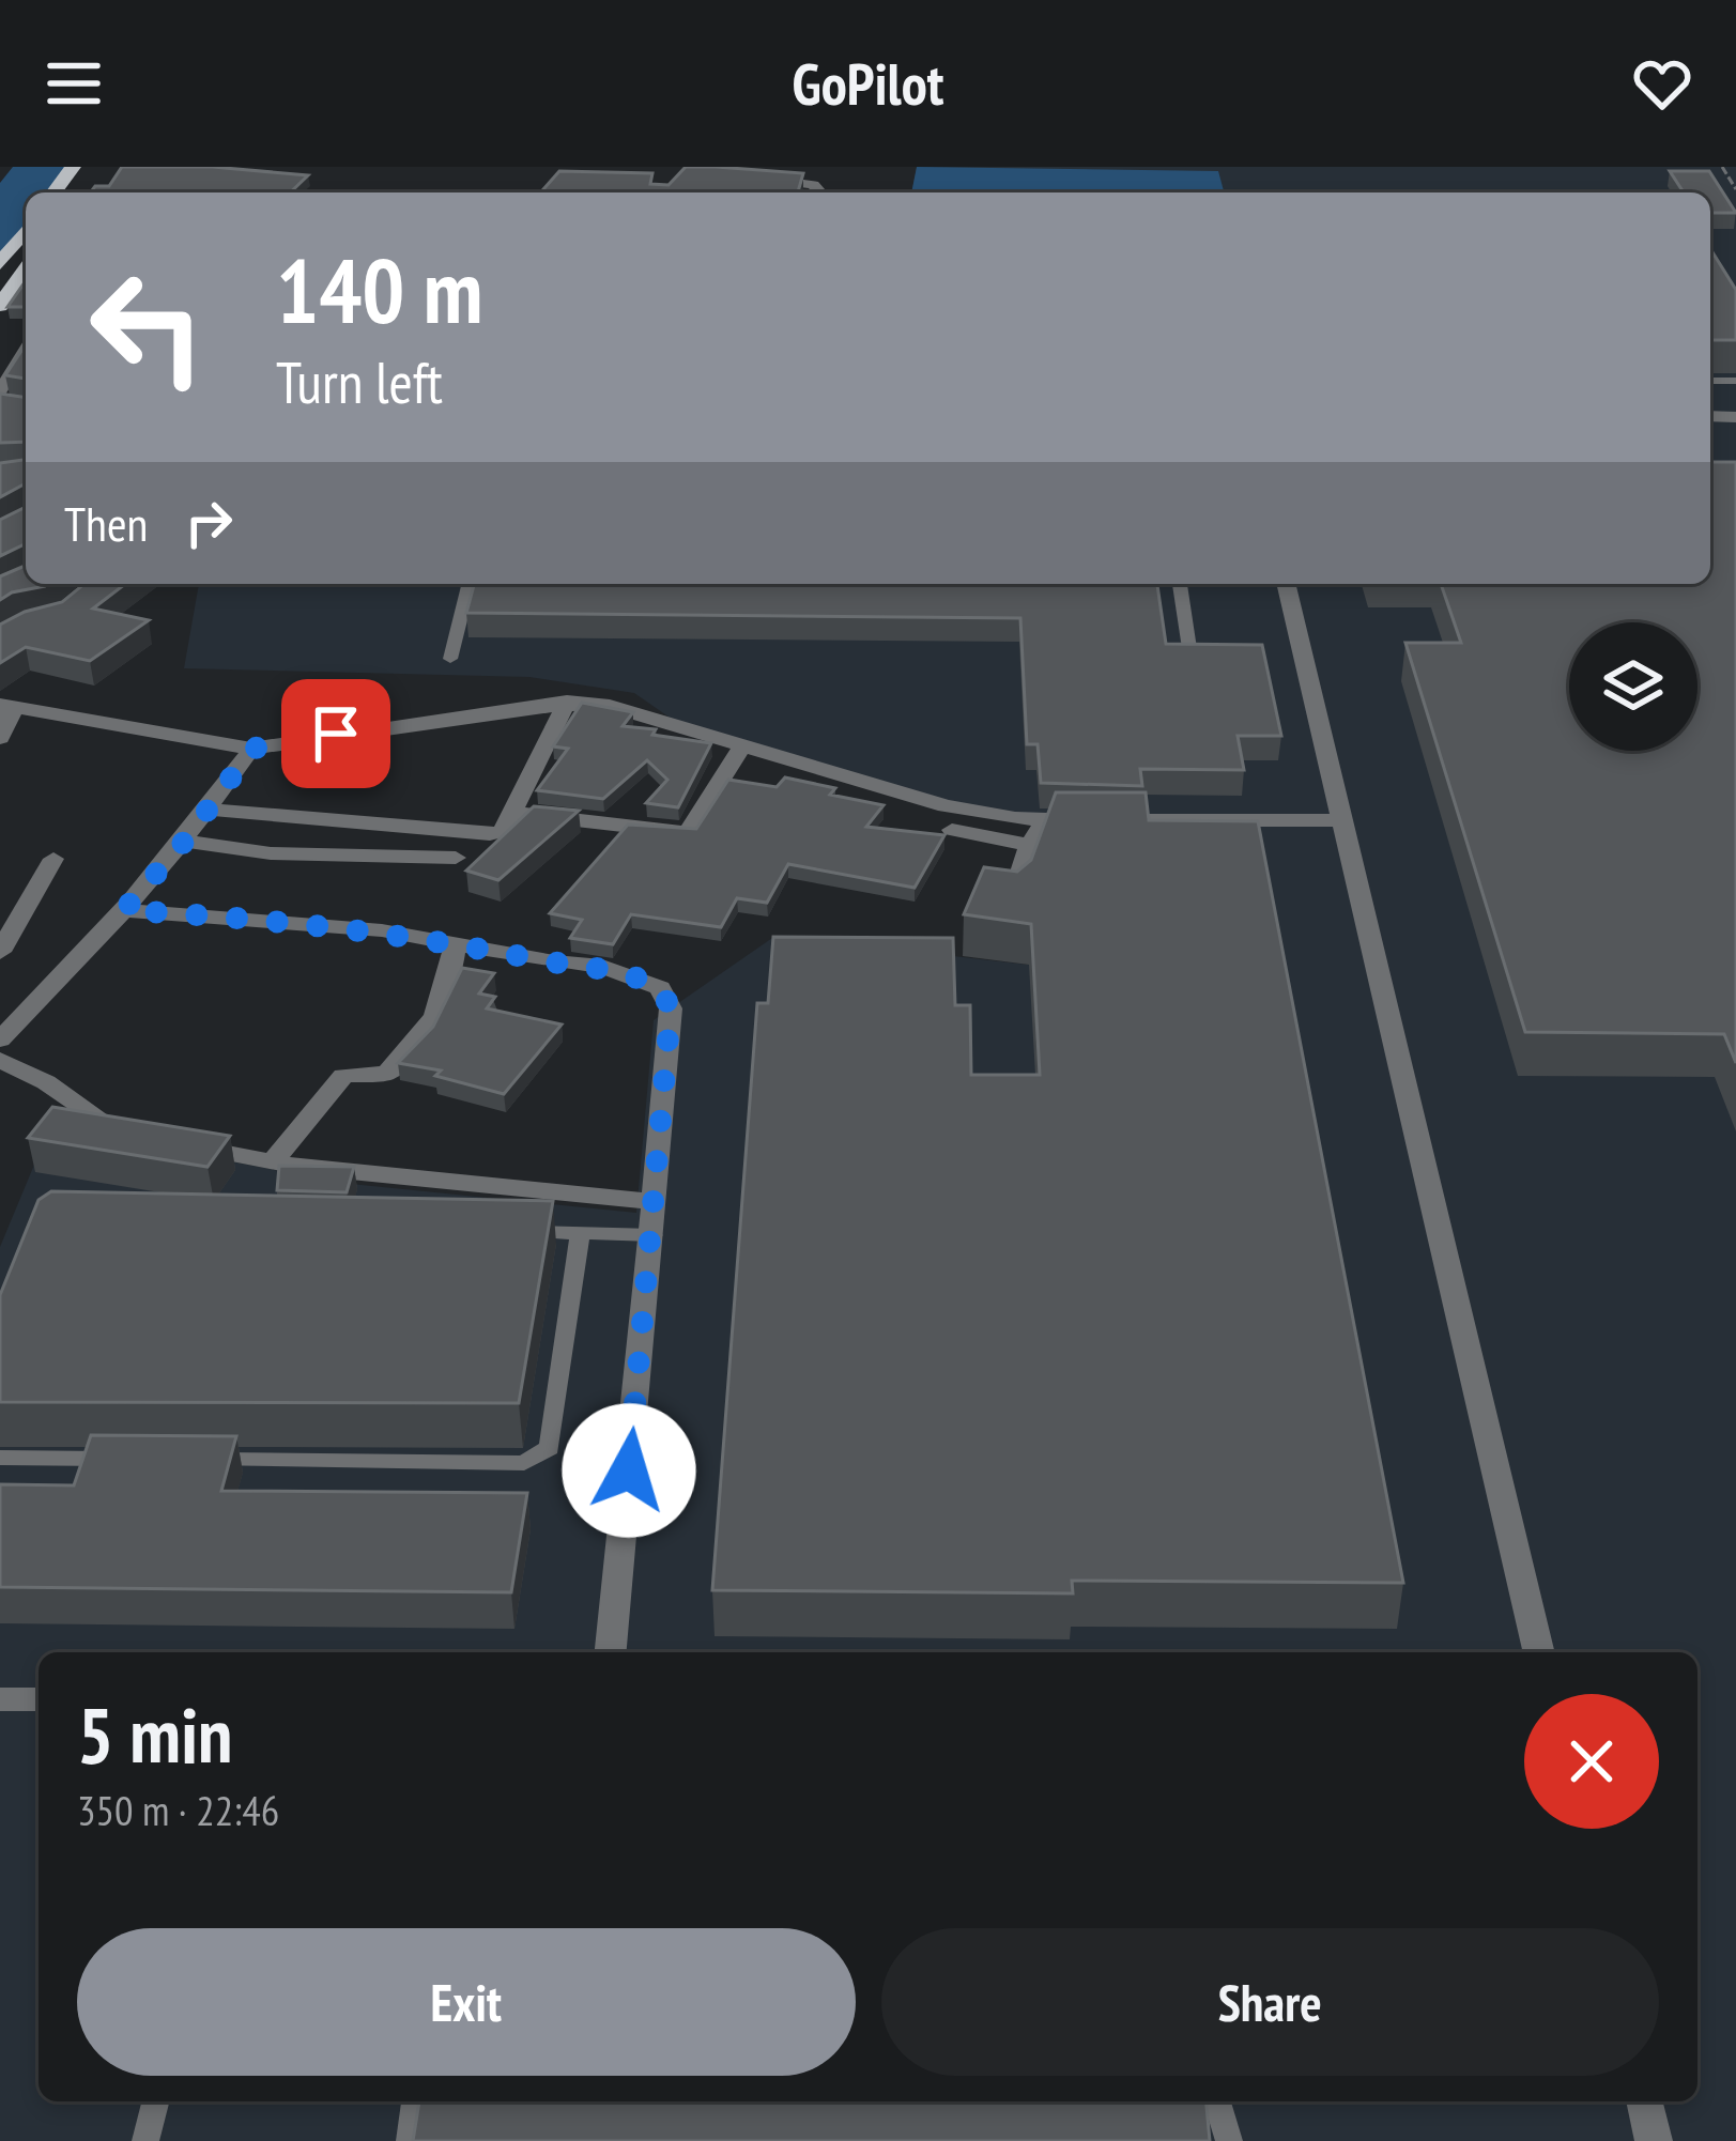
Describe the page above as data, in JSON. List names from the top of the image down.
{
  "page": {
    "header": "GoPilot",
    "turn": ["140 m", "Turn left"],
    "then": "Then",
    "heading": ["5 min", "350 m · 22:46"],
    "buttons": ["Exit", "Share"]
  }
}
